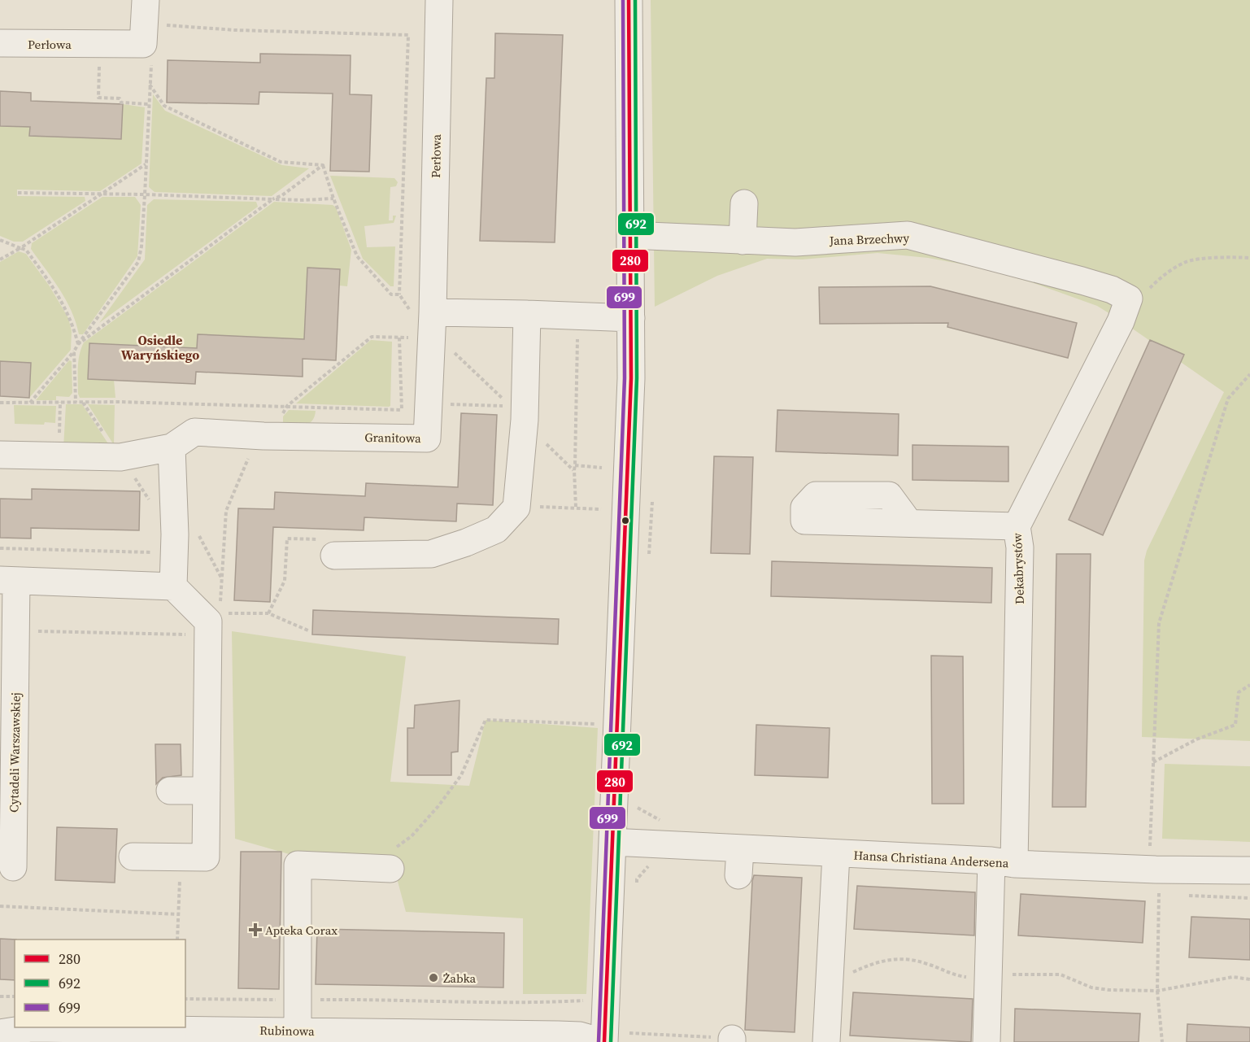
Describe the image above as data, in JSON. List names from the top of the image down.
{
  "streets": {
    "street": [
      "Perłowa",
      "Jana Brzechwy",
      "Granitowa",
      "Dekabrystów",
      "Cytadeli Warszawskiej",
      "Hansa Christiana Andersena",
      "Rubinowa"
    ]
  },
  "crossings": [
    ["Perłowa", "Granitowa"],
    ["Jana Brzechwy", "Dekabrystów"],
    ["Dekabrystów", "Hansa Christiana Andersena"]
  ],
  "districts": ["Osiedle Waryńskiego"],
  "places": {
    "health": ["Apteka Corax"],
    "other": ["Żabka"]
  },
  "lines": ["transit line 280", "transit line 692", "transit line 699"],
  "legend": ["280", "692", "699"]
}
